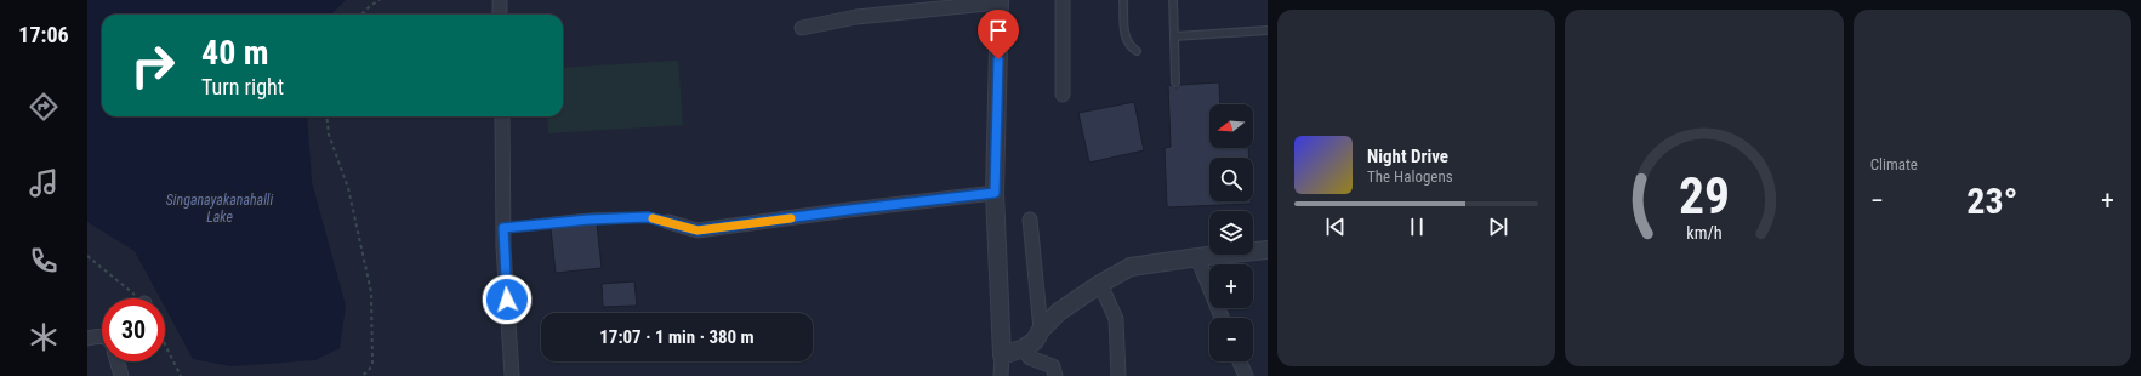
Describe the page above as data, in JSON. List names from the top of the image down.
{
  "water": ["Singanayakanahalli Lake"],
  "north": "left",
  "page": {
    "tabs": "17:06",
    "tile": "Climate",
    "turn": ["40 m", "Turn right"],
    "map_buttons": ["+", "−"],
    "song": ["Night Drive", "The Halogens"],
    "heat": ["−", "23°", "+"],
    "limit": "30",
    "trip": "17:07 · 1 min · 380 m",
    "gauge": ["29", "km/h"]
  }
}
